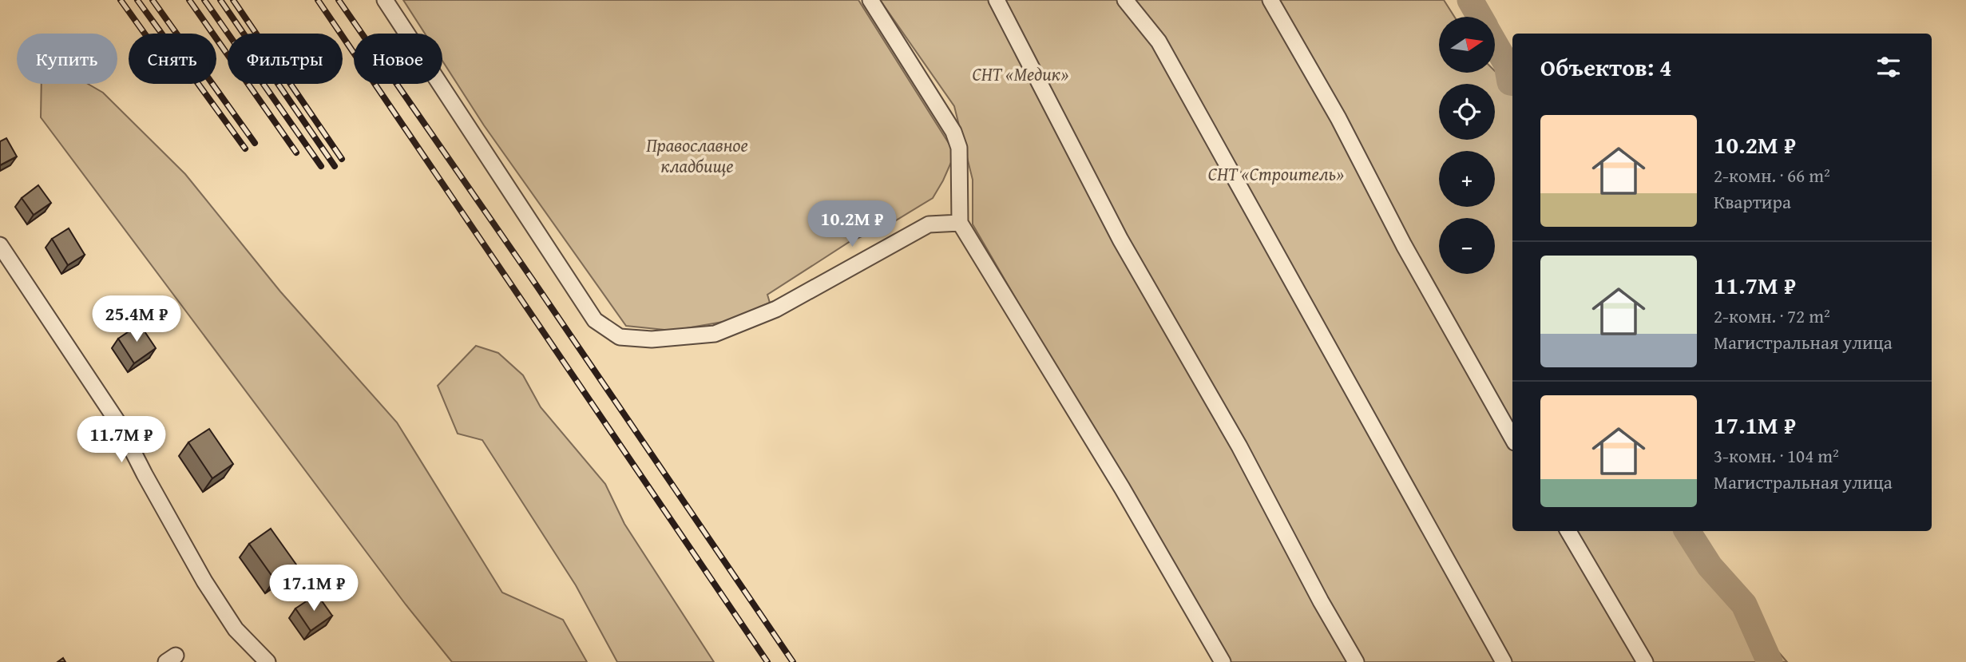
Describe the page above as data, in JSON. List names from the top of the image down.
{
  "parks": ["СНТ «Медик»", "Православное кладбище", "СНТ «Строитель»"],
  "north": "right",
  "page": {
    "map_buttons": ["+", "−"],
    "chip": [
      "Купить",
      "Снять",
      "Фильтры",
      "Новое"
    ],
    "heading": "Объектов: 4",
    "list": [
      {
        "name": "10.2M ₽",
        "note": "2-комн. · 66 m² · Квартира"
      },
      {
        "name": "11.7M ₽",
        "note": "2-комн. · 72 m² · Магистральная улица"
      },
      {
        "name": "17.1M ₽",
        "note": "3-комн. · 104 m² · Магистральная улица"
      }
    ],
    "price": [
      "10.2M ₽",
      "25.4M ₽",
      "11.7M ₽",
      "17.1M ₽"
    ]
  }
}
